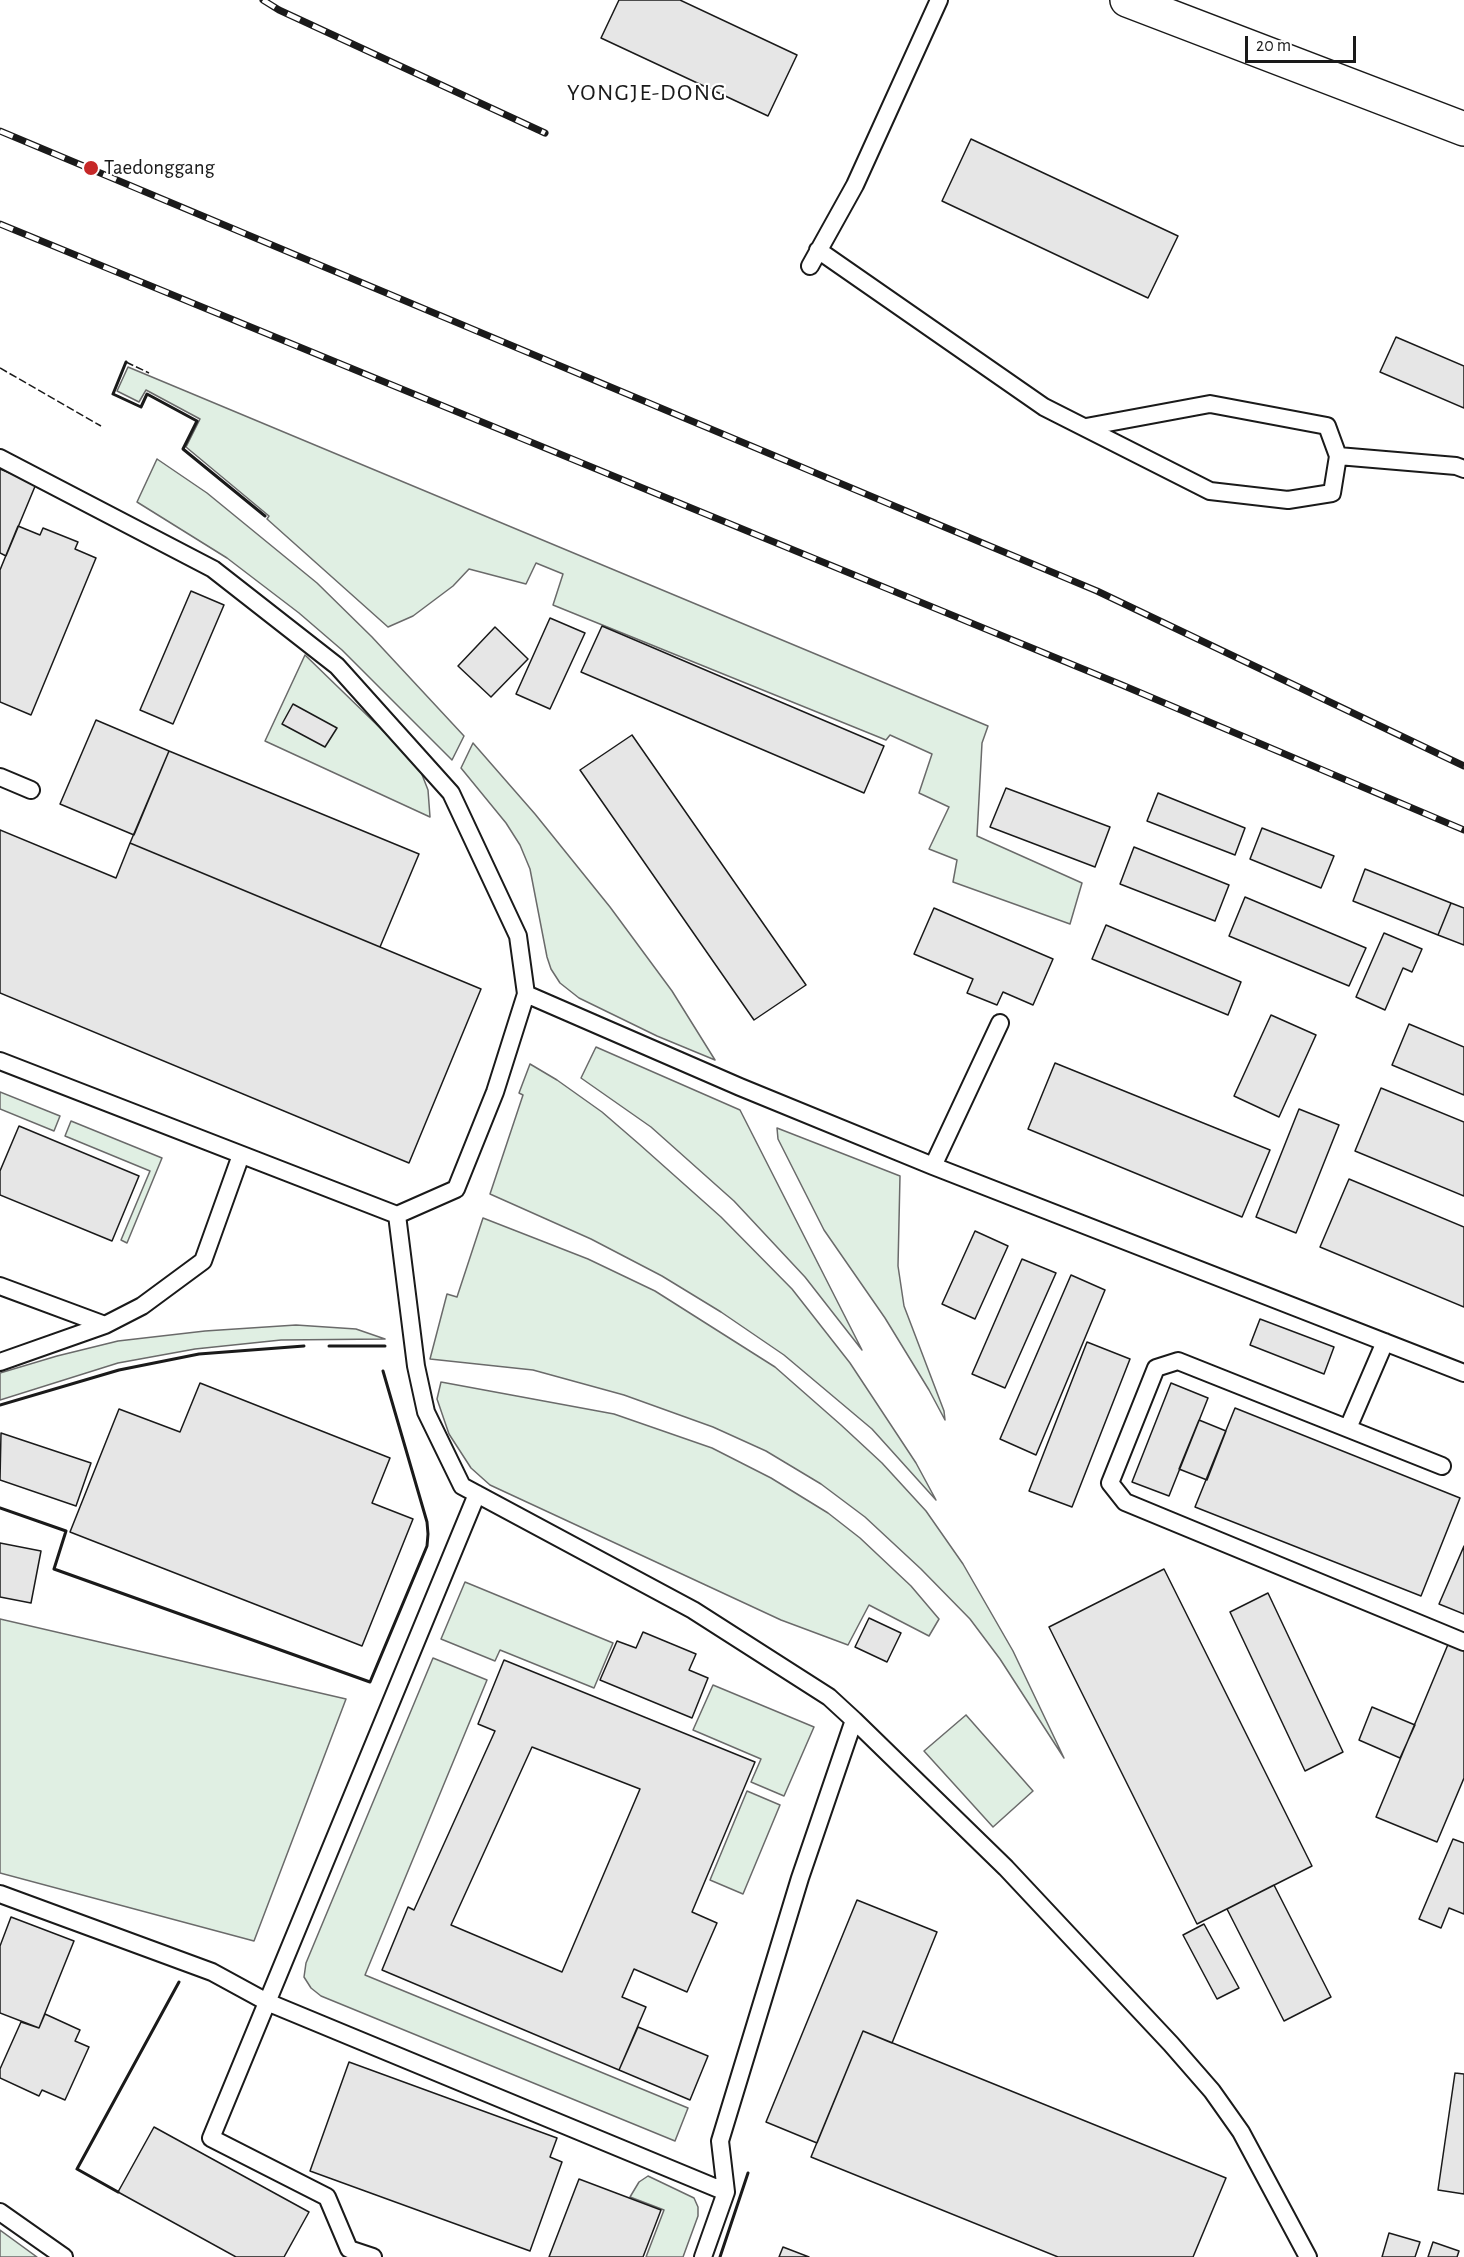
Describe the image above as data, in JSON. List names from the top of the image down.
{
  "districts": ["YONGJE-DONG"],
  "places": ["Taedonggang"],
  "scale_bar": "20 m"
}
